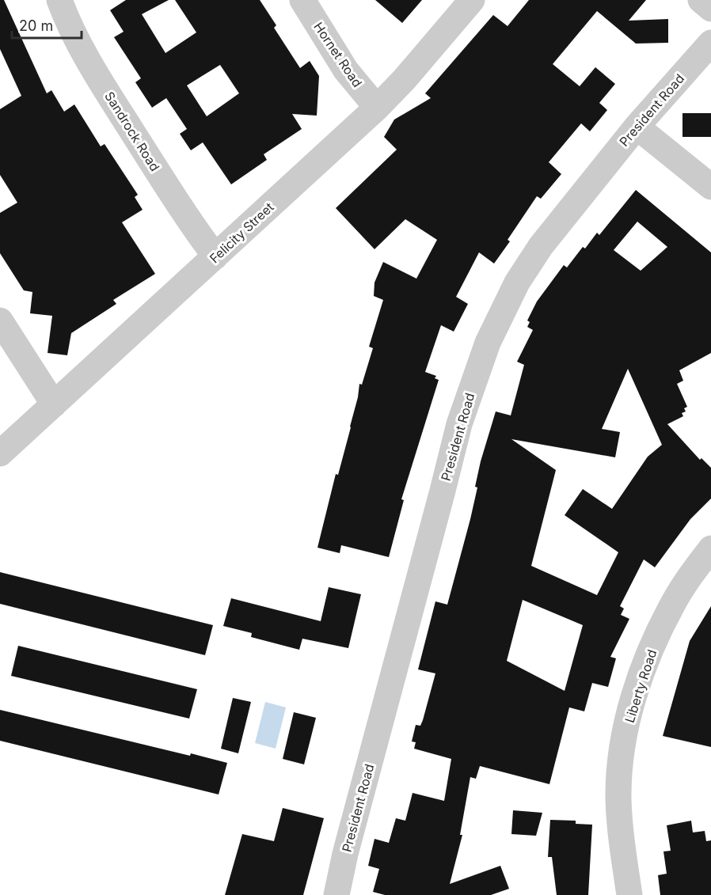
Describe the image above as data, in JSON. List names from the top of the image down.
{
  "streets": {
    "street": [
      "Hornet Road",
      "President Road",
      "Sandrock Road",
      "Felicity Street",
      "Liberty Road"
    ]
  },
  "crossings": [
    ["Hornet Road", "Felicity Street"],
    ["Sandrock Road", "Felicity Street"]
  ],
  "scale_bar": "20 m"
}
